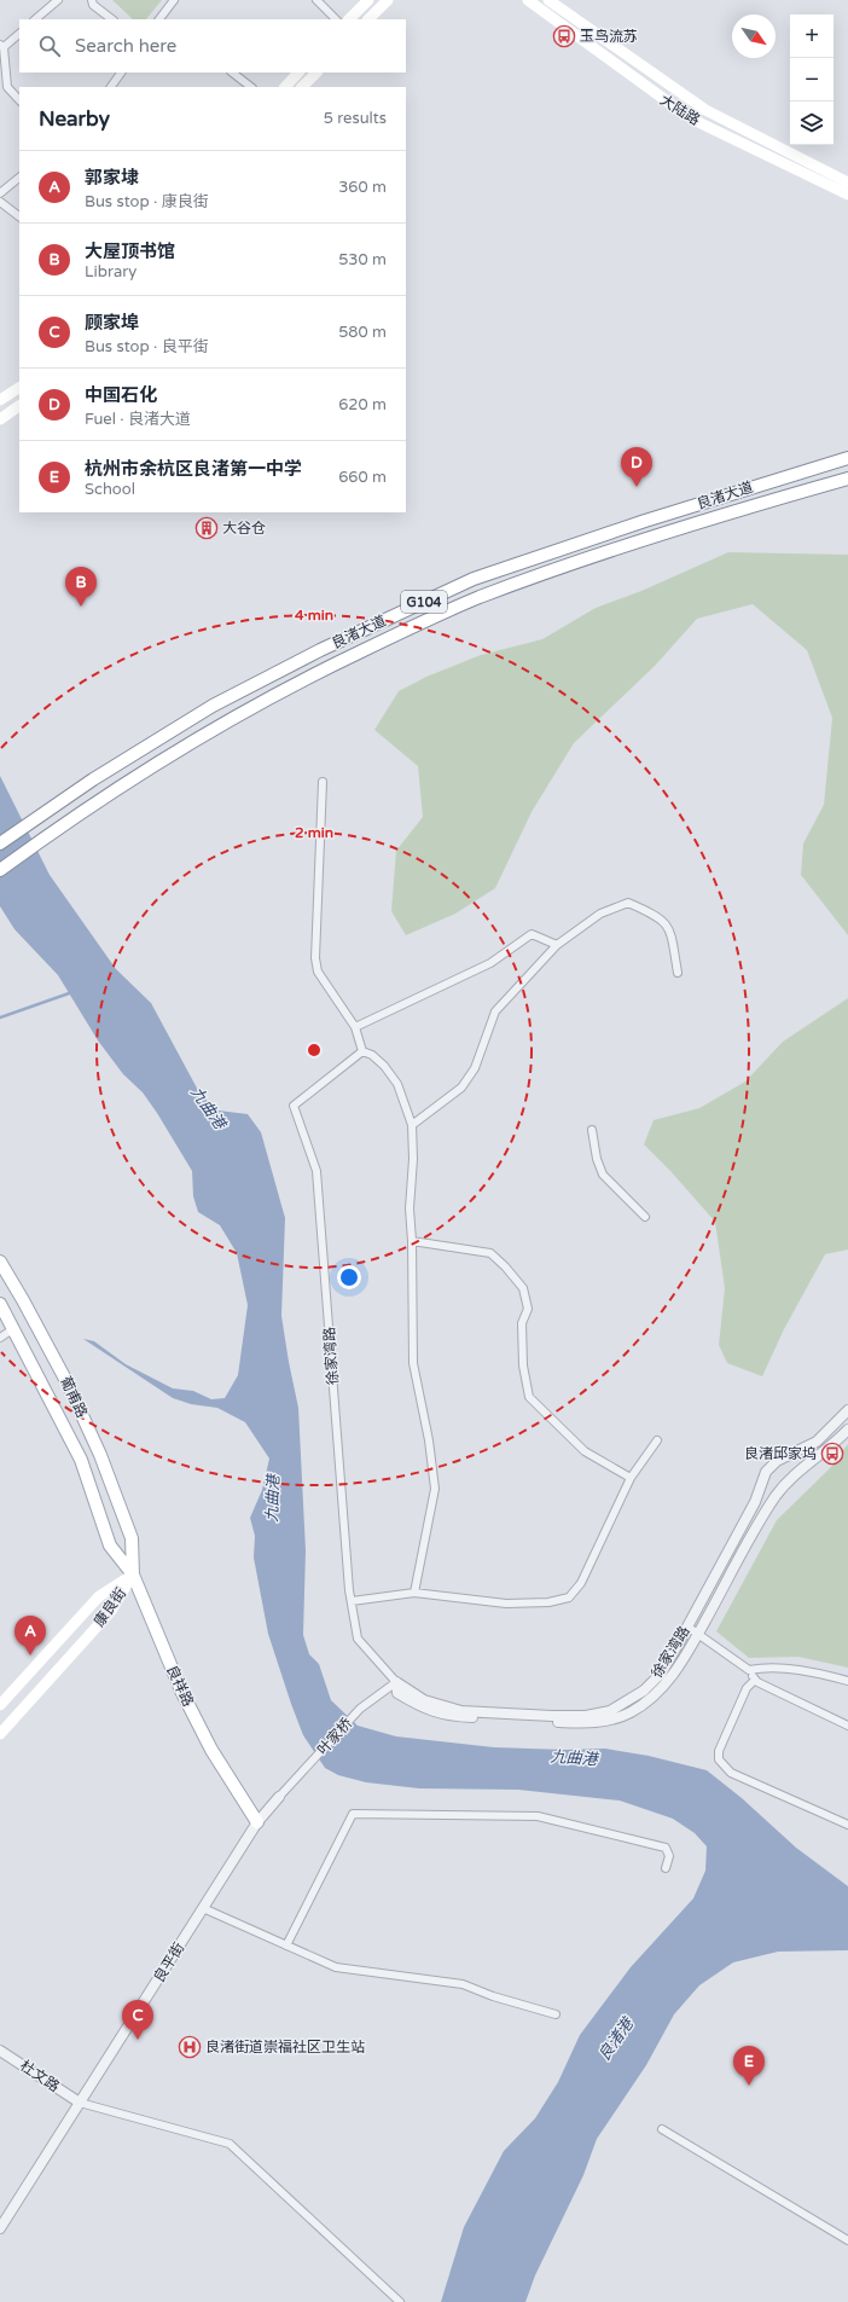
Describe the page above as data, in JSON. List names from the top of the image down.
{
  "streets": {
    "main road": [
      "大陆路",
      "良渚大道",
      "G104",
      "葡甫路",
      "康良街",
      "良祥路"
    ],
    "street": [
      "徐家湾路",
      "叶家桥",
      "良平街",
      "杜文路"
    ]
  },
  "crossings": [
    ["徐家湾路", "叶家桥"],
    ["葡甫路", "康良街"],
    ["葡甫路", "良祥路"],
    ["康良街", "良祥路"],
    ["良祥路", "良平街"],
    ["叶家桥", "良平街"],
    ["良平街", "杜文路"]
  ],
  "water": ["九曲港", "良渚港"],
  "places": {
    "bus stop": ["玉鸟流苏", "良渚邱家坞"],
    "building": ["大谷仓"],
    "hospital": ["良渚街道崇福社区卫生站"]
  },
  "north": "bottom right",
  "page": {
    "map_buttons": ["+", "−"],
    "search": "Search here",
    "heading": ["Nearby", "5 results"],
    "list": [
      {
        "mark": "A",
        "name": "郭家埭",
        "note": "Bus stop · 康良街",
        "value": "360 m"
      },
      {
        "mark": "B",
        "name": "大屋顶书馆",
        "note": "Library",
        "value": "530 m"
      },
      {
        "mark": "C",
        "name": "顾家埠",
        "note": "Bus stop · 良平街",
        "value": "580 m"
      },
      {
        "mark": "D",
        "name": "中国石化",
        "note": "Fuel · 良渚大道",
        "value": "620 m"
      },
      {
        "mark": "E",
        "name": "杭州市余杭区良渚第一中学",
        "note": "School",
        "value": "660 m"
      }
    ],
    "pins": [
      "D",
      "B",
      "A",
      "C",
      "E"
    ]
  },
  "rings": ["4 min", "2 min"]
}
